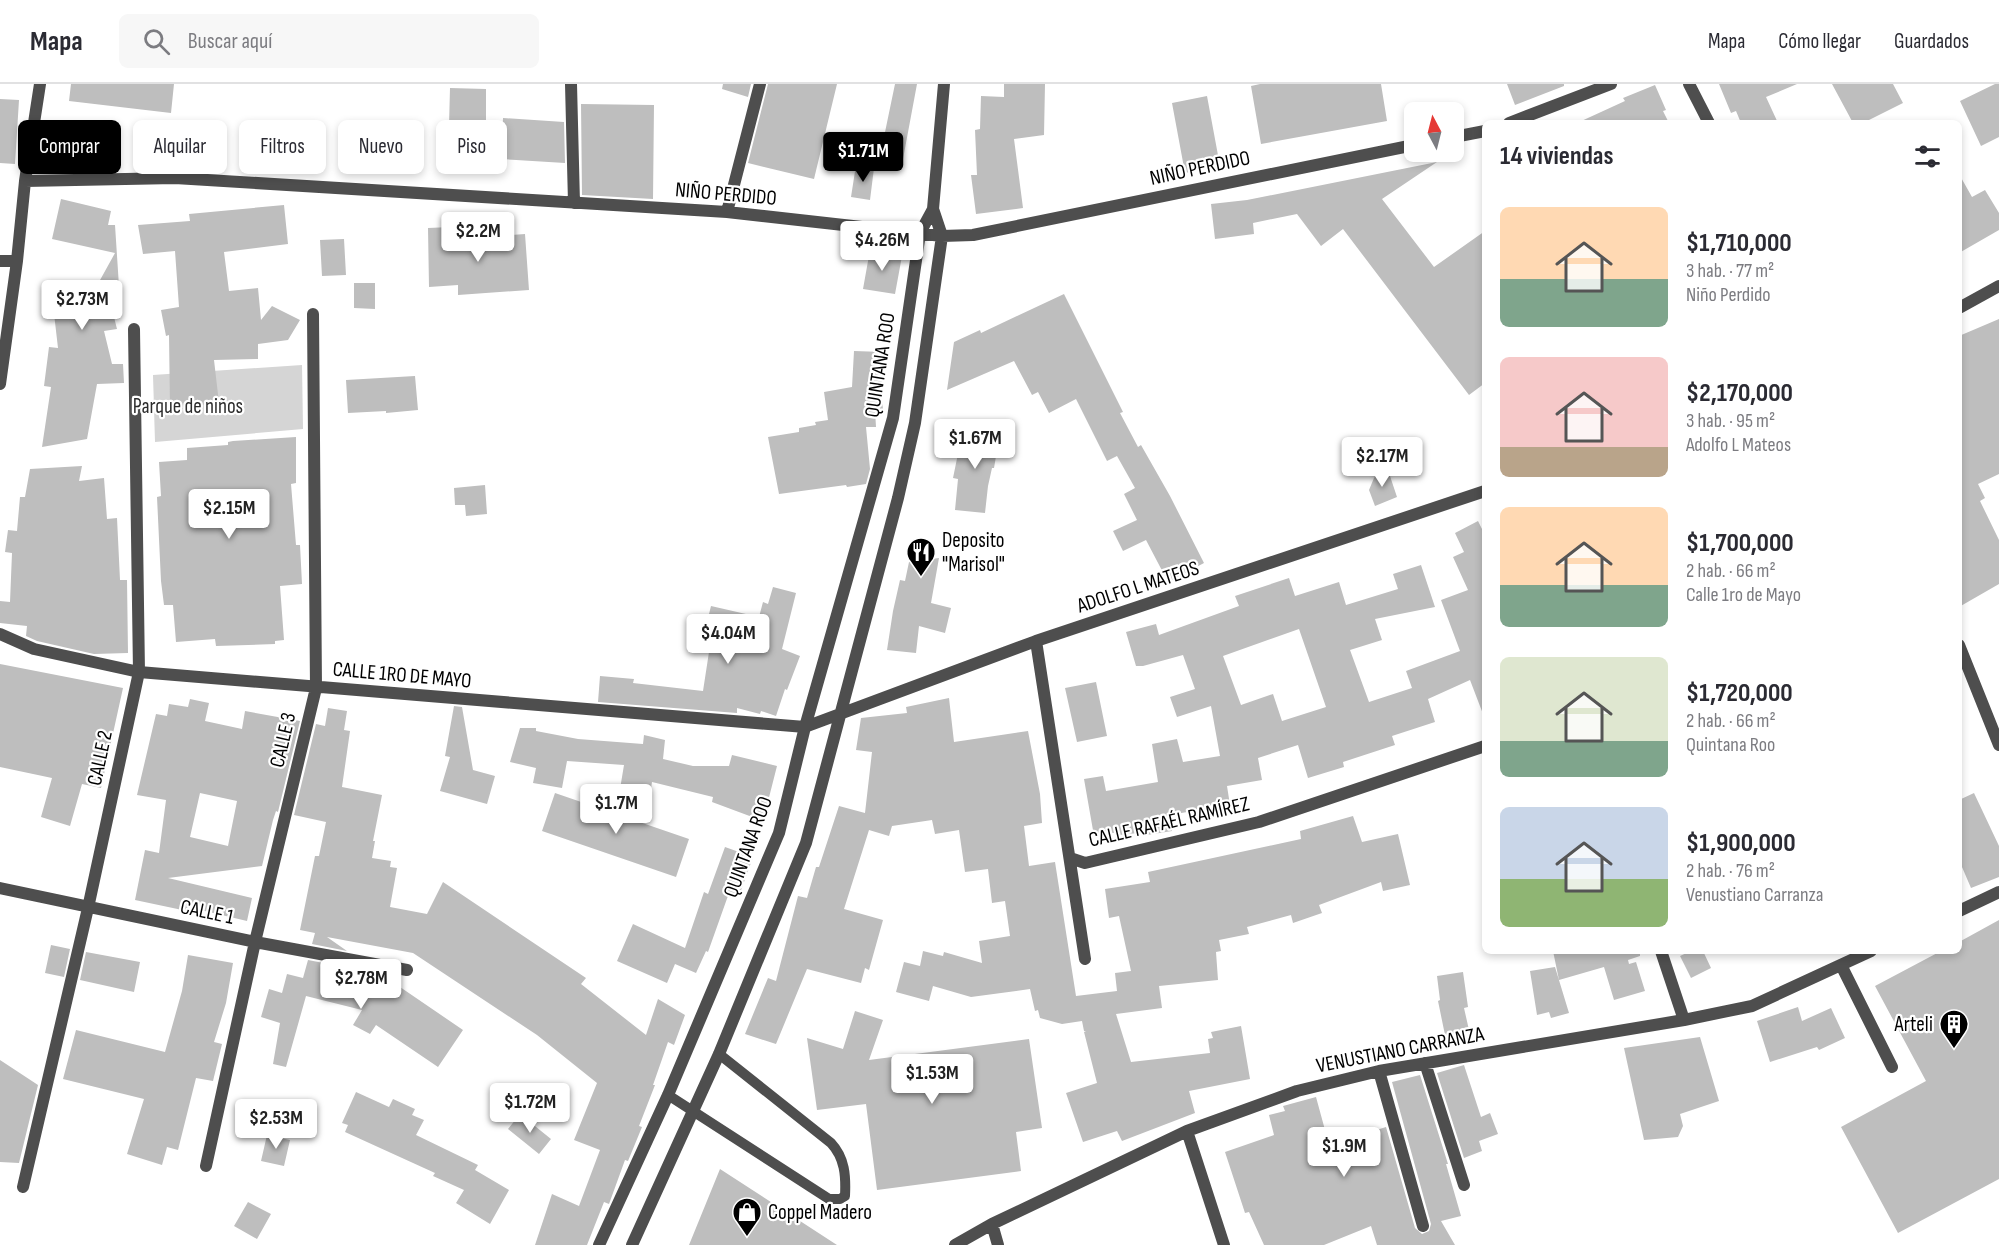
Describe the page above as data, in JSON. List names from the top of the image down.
{
  "streets": {
    "street": [
      "NIÑO PERDIDO",
      "QUINTANA ROO",
      "ADOLFO L MATEOS",
      "CALLE 1RO DE MAYO",
      "CALLE 3",
      "CALLE 2",
      "CALLE RAFAÉL RAMÍREZ",
      "CALLE 1",
      "VENUSTIANO CARRANZA"
    ]
  },
  "crossings": [
    ["NIÑO PERDIDO", "QUINTANA ROO"],
    ["QUINTANA ROO", "ADOLFO L MATEOS"],
    ["QUINTANA ROO", "CALLE 1RO DE MAYO"],
    ["ADOLFO L MATEOS", "CALLE 1RO DE MAYO"],
    ["ADOLFO L MATEOS", "CALLE RAFAÉL RAMÍREZ"],
    ["CALLE 1RO DE MAYO", "CALLE 3"],
    ["CALLE 1RO DE MAYO", "CALLE 2"],
    ["CALLE 3", "CALLE 1"],
    ["CALLE 2", "CALLE 1"]
  ],
  "parks": ["Parque de niños"],
  "places": {
    "restaurant": ["Deposito \"Marisol\""],
    "building": ["Arteli"],
    "shop": ["Coppel Madero"]
  },
  "north": "top",
  "page": {
    "header": "Mapa",
    "search": "Buscar aquí",
    "nav": ["Mapa", "Cómo llegar", "Guardados"],
    "chip": [
      "Comprar",
      "Alquilar",
      "Filtros",
      "Nuevo",
      "Piso"
    ],
    "heading": "14 viviendas",
    "price": [
      "$1.71M",
      "$2.2M",
      "$4.26M",
      "$2.73M",
      "$1.67M",
      "$2.17M",
      "$2.15M",
      "$4.04M",
      "$1.7M",
      "$2.78M",
      "$1.53M",
      "$1.72M",
      "$2.53M",
      "$1.9M"
    ],
    "list": [
      {
        "name": "$1,710,000",
        "note": "3 hab. · 77 m² · Niño Perdido"
      },
      {
        "name": "$2,170,000",
        "note": "3 hab. · 95 m² · Adolfo L Mateos"
      },
      {
        "name": "$1,700,000",
        "note": "2 hab. · 66 m² · Calle 1ro de Mayo"
      },
      {
        "name": "$1,720,000",
        "note": "2 hab. · 66 m² · Quintana Roo"
      },
      {
        "name": "$1,900,000",
        "note": "2 hab. · 76 m² · Venustiano Carranza"
      }
    ]
  }
}
